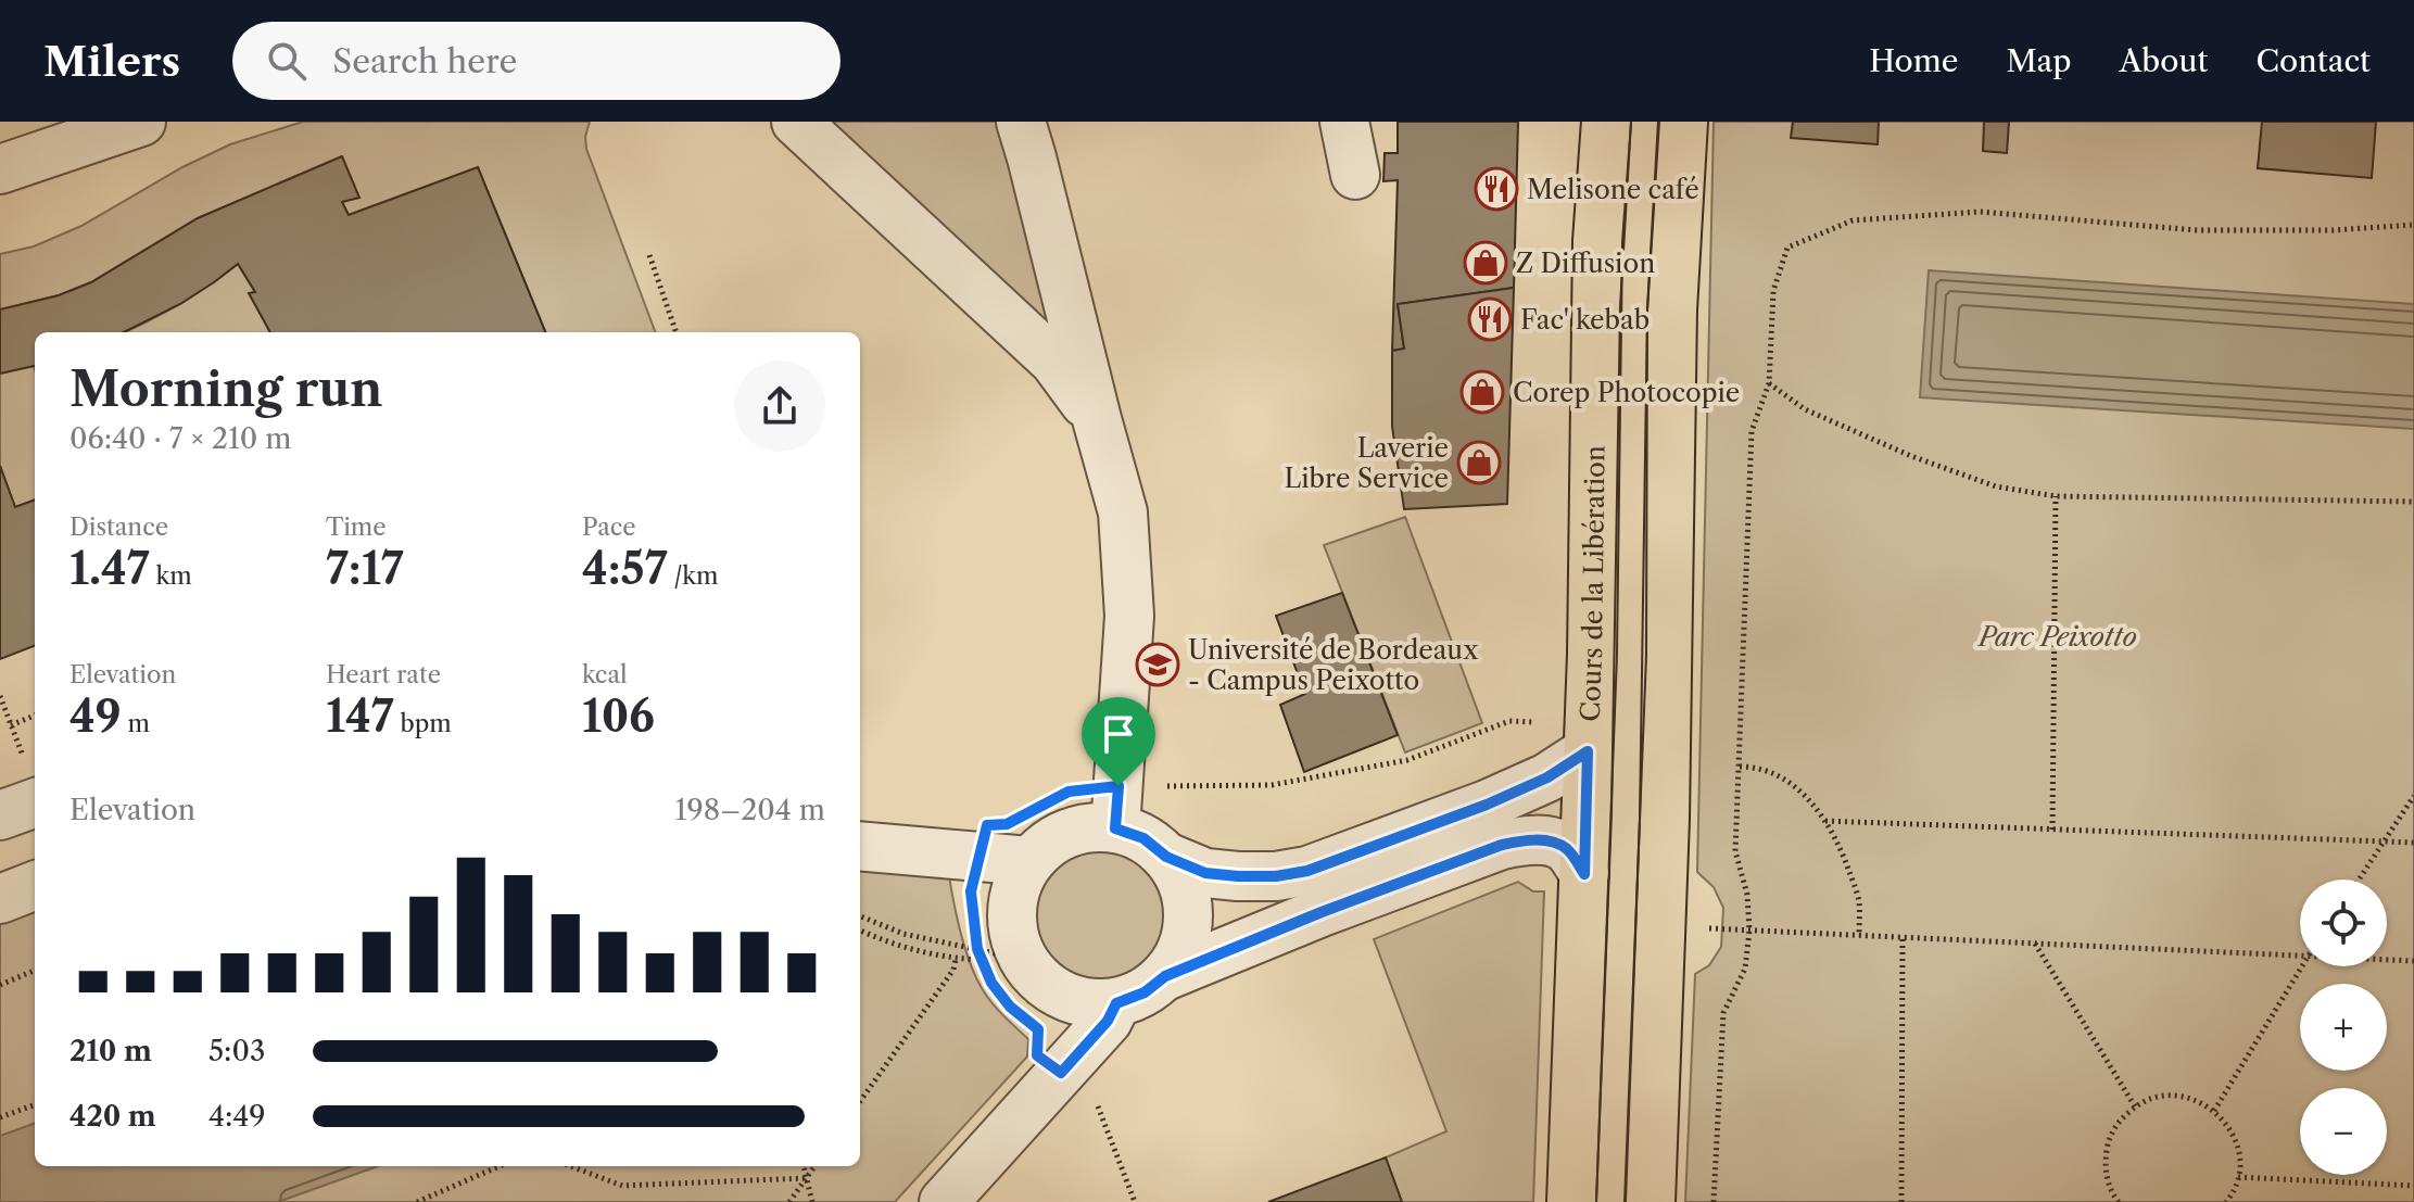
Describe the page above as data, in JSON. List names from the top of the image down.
{
  "streets": {
    "main road": ["Cours de la Libération"]
  },
  "parks": ["Parc Peixotto"],
  "places": {
    "restaurant": ["Melisone café", "Fac' kebab"],
    "shop": ["Z Diffusion", "Corep Photocopie", "Laverie Libre Service"],
    "school or university": ["Université de Bordeaux - Campus Peixotto"]
  },
  "page": {
    "header": "Milers",
    "search": "Search here",
    "nav": [
      "Home",
      "Map",
      "About",
      "Contact"
    ],
    "heading": ["Morning run", "06:40 · 7 × 210 m"],
    "stats": [
      ["Distance", "1.47 km"],
      ["Time", "7:17"],
      ["Pace", "4:57 /km"],
      ["Elevation", "49 m"],
      ["Heart rate", "147 bpm"],
      ["kcal", "106"]
    ],
    "chart": ["Elevation", "198–204 m"],
    "map_buttons": ["+", "−"],
    "list": [
      {
        "name": "210 m",
        "note": "5:03"
      },
      {
        "name": "420 m",
        "note": "4:49"
      }
    ]
  }
}
